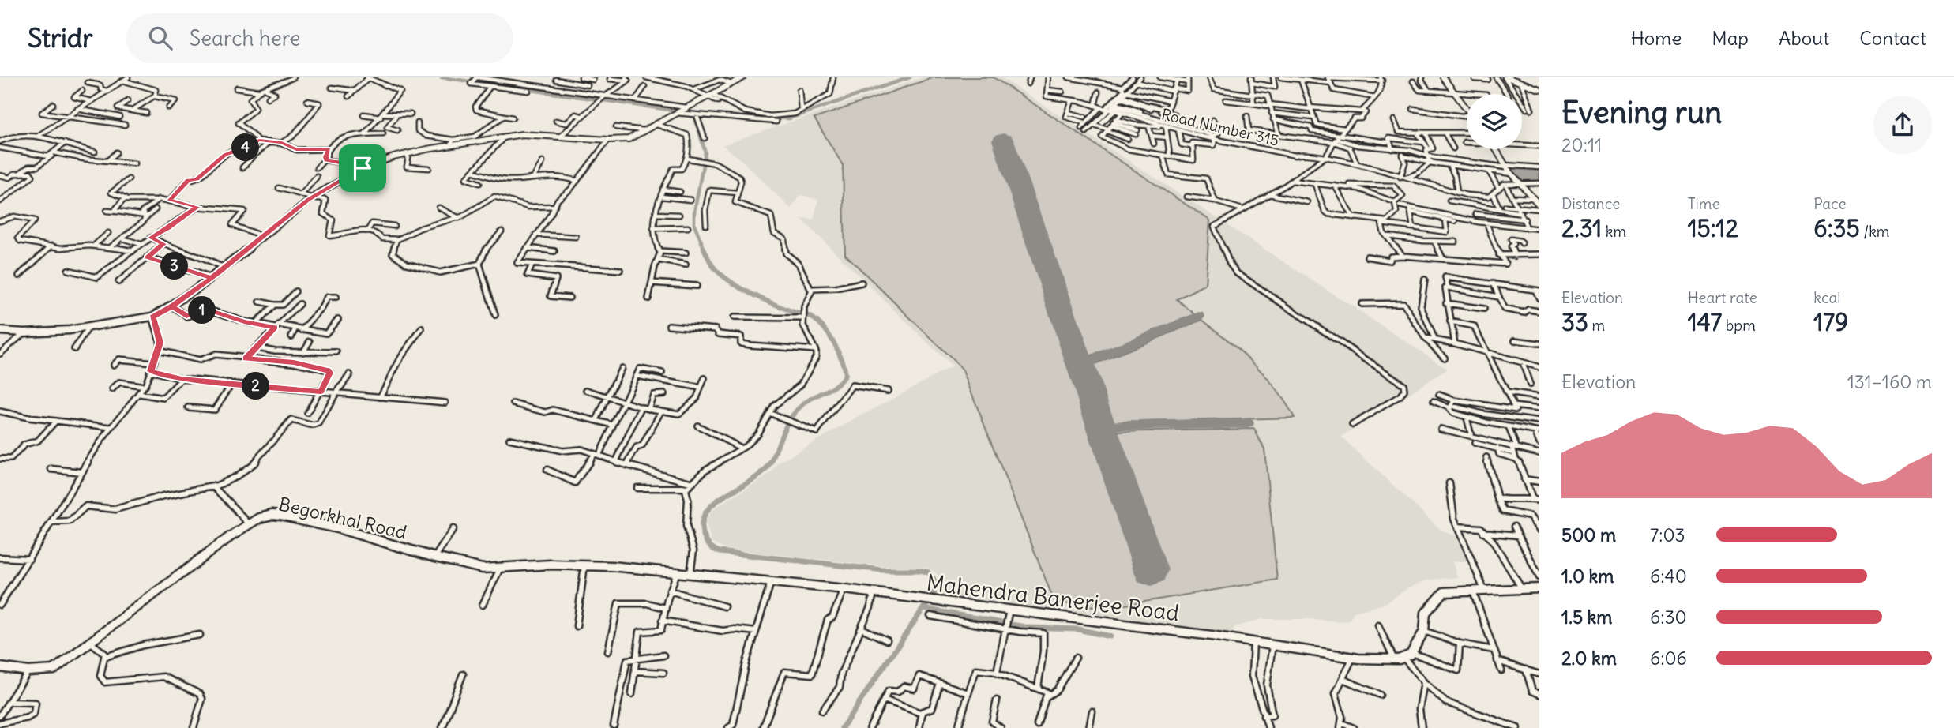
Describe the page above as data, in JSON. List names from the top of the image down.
{
  "streets": {
    "street": ["Road Number 315", "Begorkhal Road", "Mahendra Banerjee Road"]
  },
  "crossings": [
    ["Begorkhal Road", "Mahendra Banerjee Road"]
  ],
  "page": {
    "header": "Stridr",
    "search": "Search here",
    "nav": [
      "Home",
      "Map",
      "About",
      "Contact"
    ],
    "heading": ["Evening run", "20:11"],
    "pins": [
      "4",
      "3",
      "1",
      "2"
    ],
    "stats": [
      ["Distance", "2.31 km"],
      ["Time", "15:12"],
      ["Pace", "6:35 /km"],
      ["Elevation", "33 m"],
      ["Heart rate", "147 bpm"],
      ["kcal", "179"]
    ],
    "chart": ["Elevation", "131–160 m"],
    "list": [
      {
        "name": "500 m",
        "note": "7:03"
      },
      {
        "name": "1.0 km",
        "note": "6:40"
      },
      {
        "name": "1.5 km",
        "note": "6:30"
      },
      {
        "name": "2.0 km",
        "note": "6:06"
      }
    ]
  }
}
